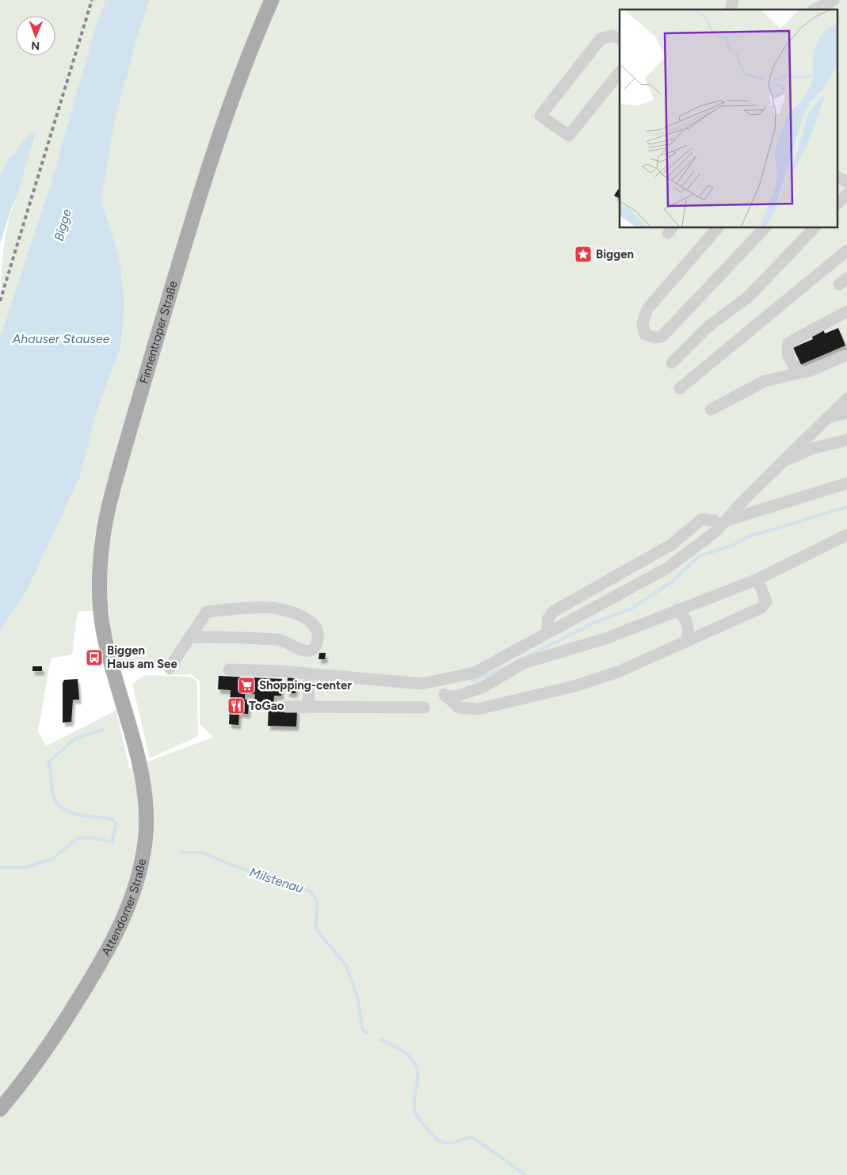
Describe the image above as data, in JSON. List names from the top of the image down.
{
  "streets": {
    "main road": ["Finnentroper Straße", "Attendorner Straße"]
  },
  "crossings": [
    ["Finnentroper Straße", "Attendorner Straße"]
  ],
  "water": ["Bigge", "Ahauser Stausee", "Milstenau"],
  "places": {
    "place": ["Biggen"],
    "bus stop": ["Biggen Haus am See"],
    "supermarket": ["Shopping-center"],
    "restaurant": ["ToGao"]
  },
  "north": "bottom"
}
